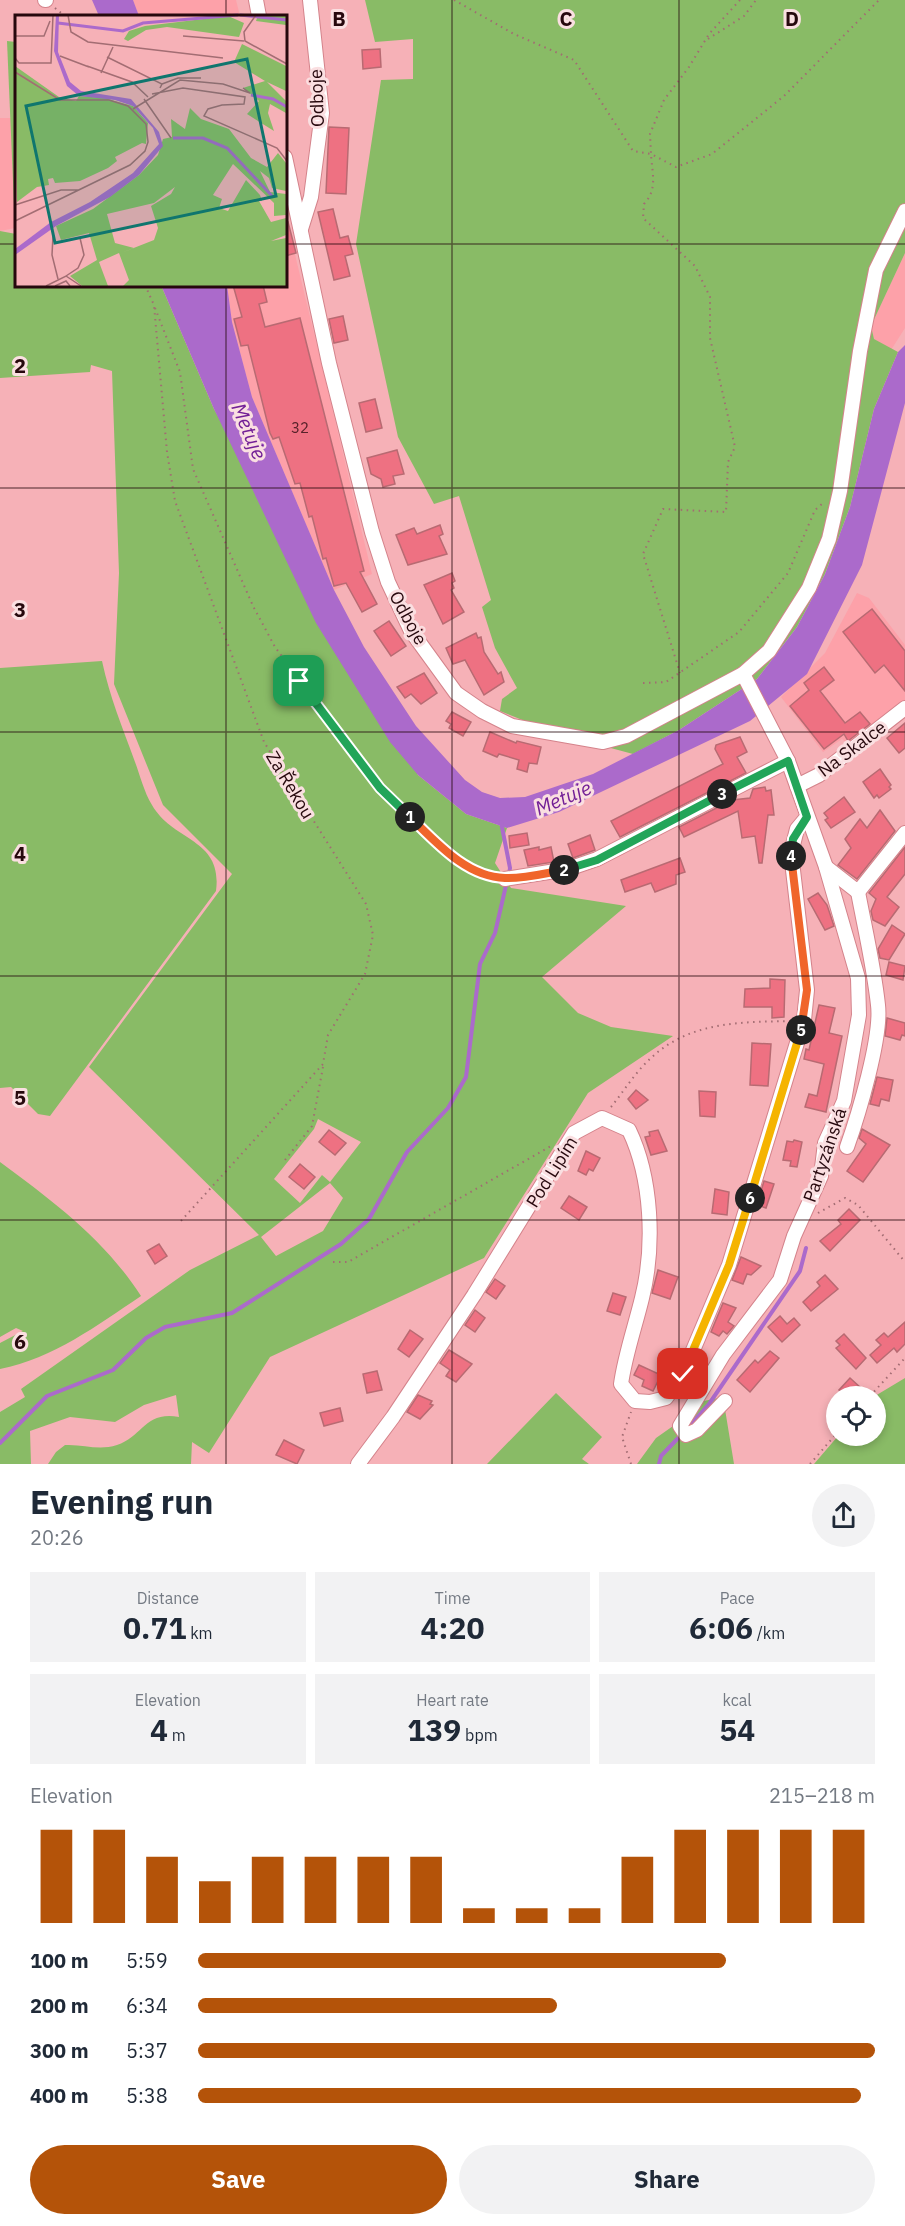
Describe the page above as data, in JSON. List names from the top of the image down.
{
  "streets": {
    "street": [
      "Odboje",
      "Na Skalce",
      "Partyzánská",
      "Pod Lipím"
    ],
    "path": ["Za Řekou"]
  },
  "water": ["Metuje"],
  "house_numbers": ["32"],
  "page": {
    "pins": [
      "3",
      "1",
      "4",
      "2",
      "5",
      "6"
    ],
    "heading": ["Evening run", "20:26"],
    "stats": [
      ["Distance", "0.71 km"],
      ["Time", "4:20"],
      ["Pace", "6:06 /km"],
      ["Elevation", "4 m"],
      ["Heart rate", "139 bpm"],
      ["kcal", "54"]
    ],
    "chart": ["Elevation", "215–218 m"],
    "list": [
      {
        "name": "100 m",
        "note": "5:59"
      },
      {
        "name": "200 m",
        "note": "6:34"
      },
      {
        "name": "300 m",
        "note": "5:37"
      },
      {
        "name": "400 m",
        "note": "5:38"
      }
    ],
    "buttons": ["Save", "Share"]
  },
  "grid": {
    "columns": ["B", "C", "D"],
    "rows": [
      "2",
      "3",
      "4",
      "5",
      "6"
    ]
  }
}
